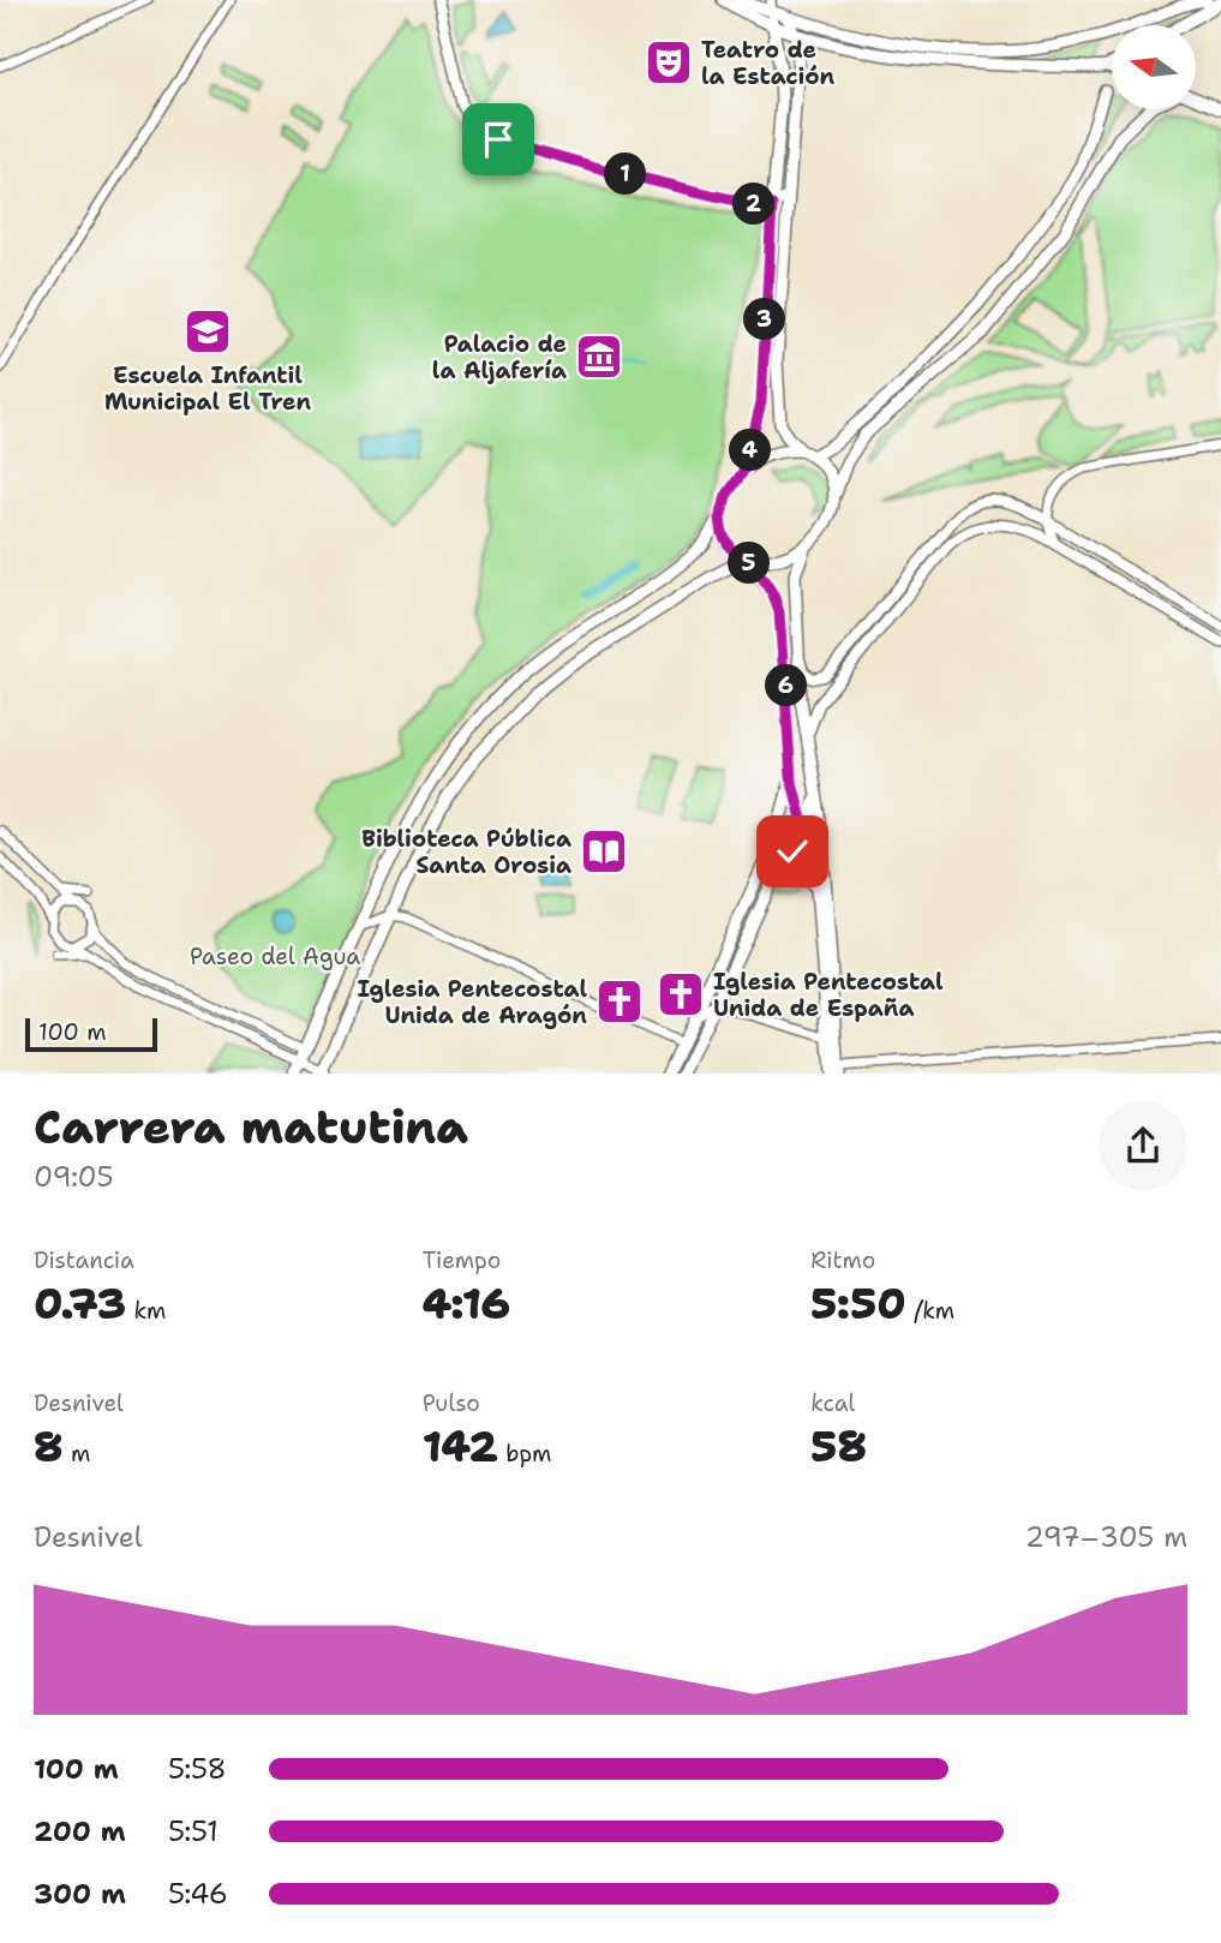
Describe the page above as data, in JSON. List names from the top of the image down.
{
  "parks": ["Paseo del Agua"],
  "places": {
    "theatre": ["Teatro de la Estación"],
    "school or university": ["Escuela Infantil Municipal El Tren"],
    "museum": ["Palacio de la Aljafería"],
    "library": ["Biblioteca Pública Santa Orosia"],
    "church": ["Iglesia Pentecostal Unida de España", "Iglesia Pentecostal Unida de Aragón"]
  },
  "scale_bar": "100 m",
  "north": "left",
  "page": {
    "pins": [
      "1",
      "2",
      "3",
      "4",
      "5",
      "6"
    ],
    "scale": "100 m",
    "heading": ["Carrera matutina", "09:05"],
    "stats": [
      ["Distancia", "0.73 km"],
      ["Tiempo", "4:16"],
      ["Ritmo", "5:50 /km"],
      ["Desnivel", "8 m"],
      ["Pulso", "142 bpm"],
      ["kcal", "58"]
    ],
    "chart": ["Desnivel", "297–305 m"],
    "list": [
      {
        "name": "100 m",
        "note": "5:58"
      },
      {
        "name": "200 m",
        "note": "5:51"
      },
      {
        "name": "300 m",
        "note": "5:46"
      }
    ]
  }
}
